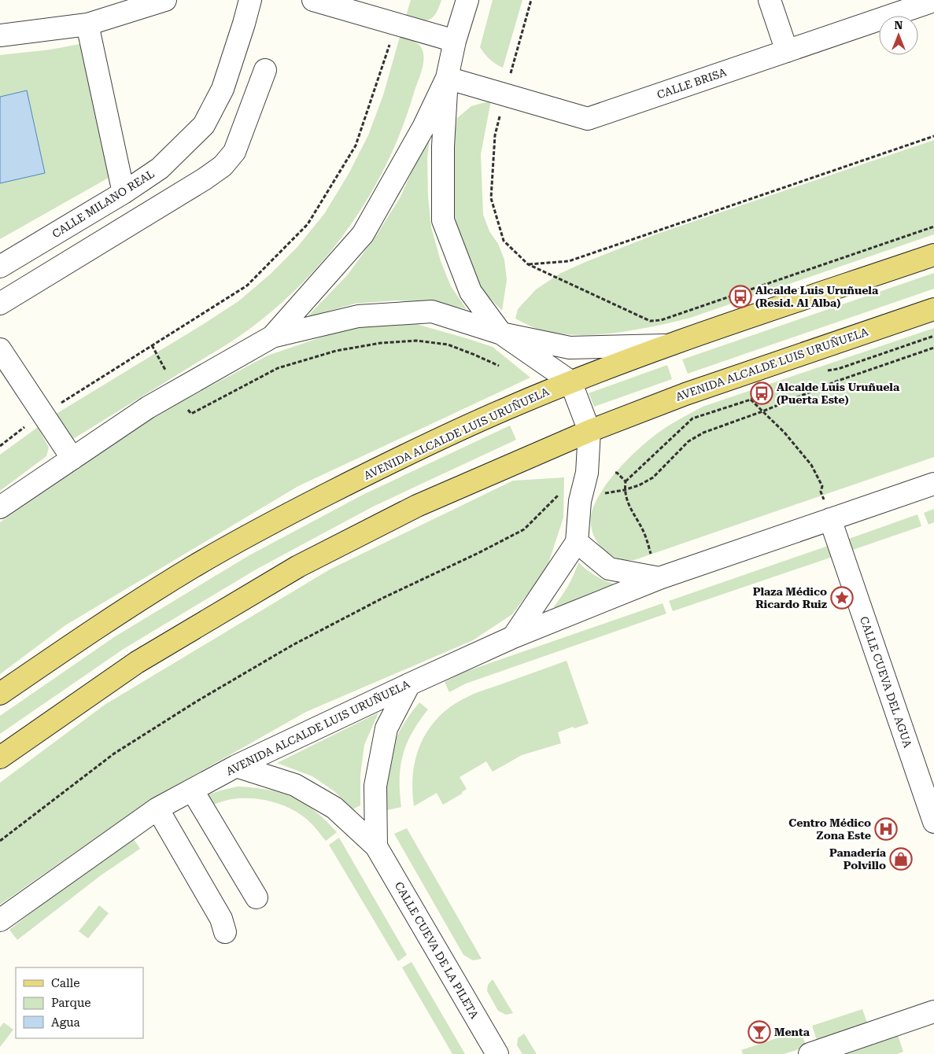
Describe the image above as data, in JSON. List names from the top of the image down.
{
  "streets": {
    "main road": ["AVENIDA ALCALDE LUIS URUÑUELA"],
    "street": [
      "CALLE BRISA",
      "CALLE MILANO REAL",
      "CALLE CUEVA DEL AGUA",
      "CALLE CUEVA DE LA PILETA"
    ]
  },
  "crossings": [
    ["CALLE BRISA", "AVENIDA ALCALDE LUIS URUÑUELA"],
    ["AVENIDA ALCALDE LUIS URUÑUELA", "CALLE CUEVA DEL AGUA"]
  ],
  "places": {
    "bus stop": ["Alcalde Luis Uruñuela (Resid. Al Alba)", "Alcalde Luis Uruñuela (Puerta Este)"],
    "place": ["Plaza Médico Ricardo Ruiz"],
    "hospital": ["Centro Médico Zona Este"],
    "shop": ["Panadería Polvillo"],
    "bar": ["Menta"]
  },
  "legend": ["Calle", "Parque", "Agua"],
  "north": "top"
}
